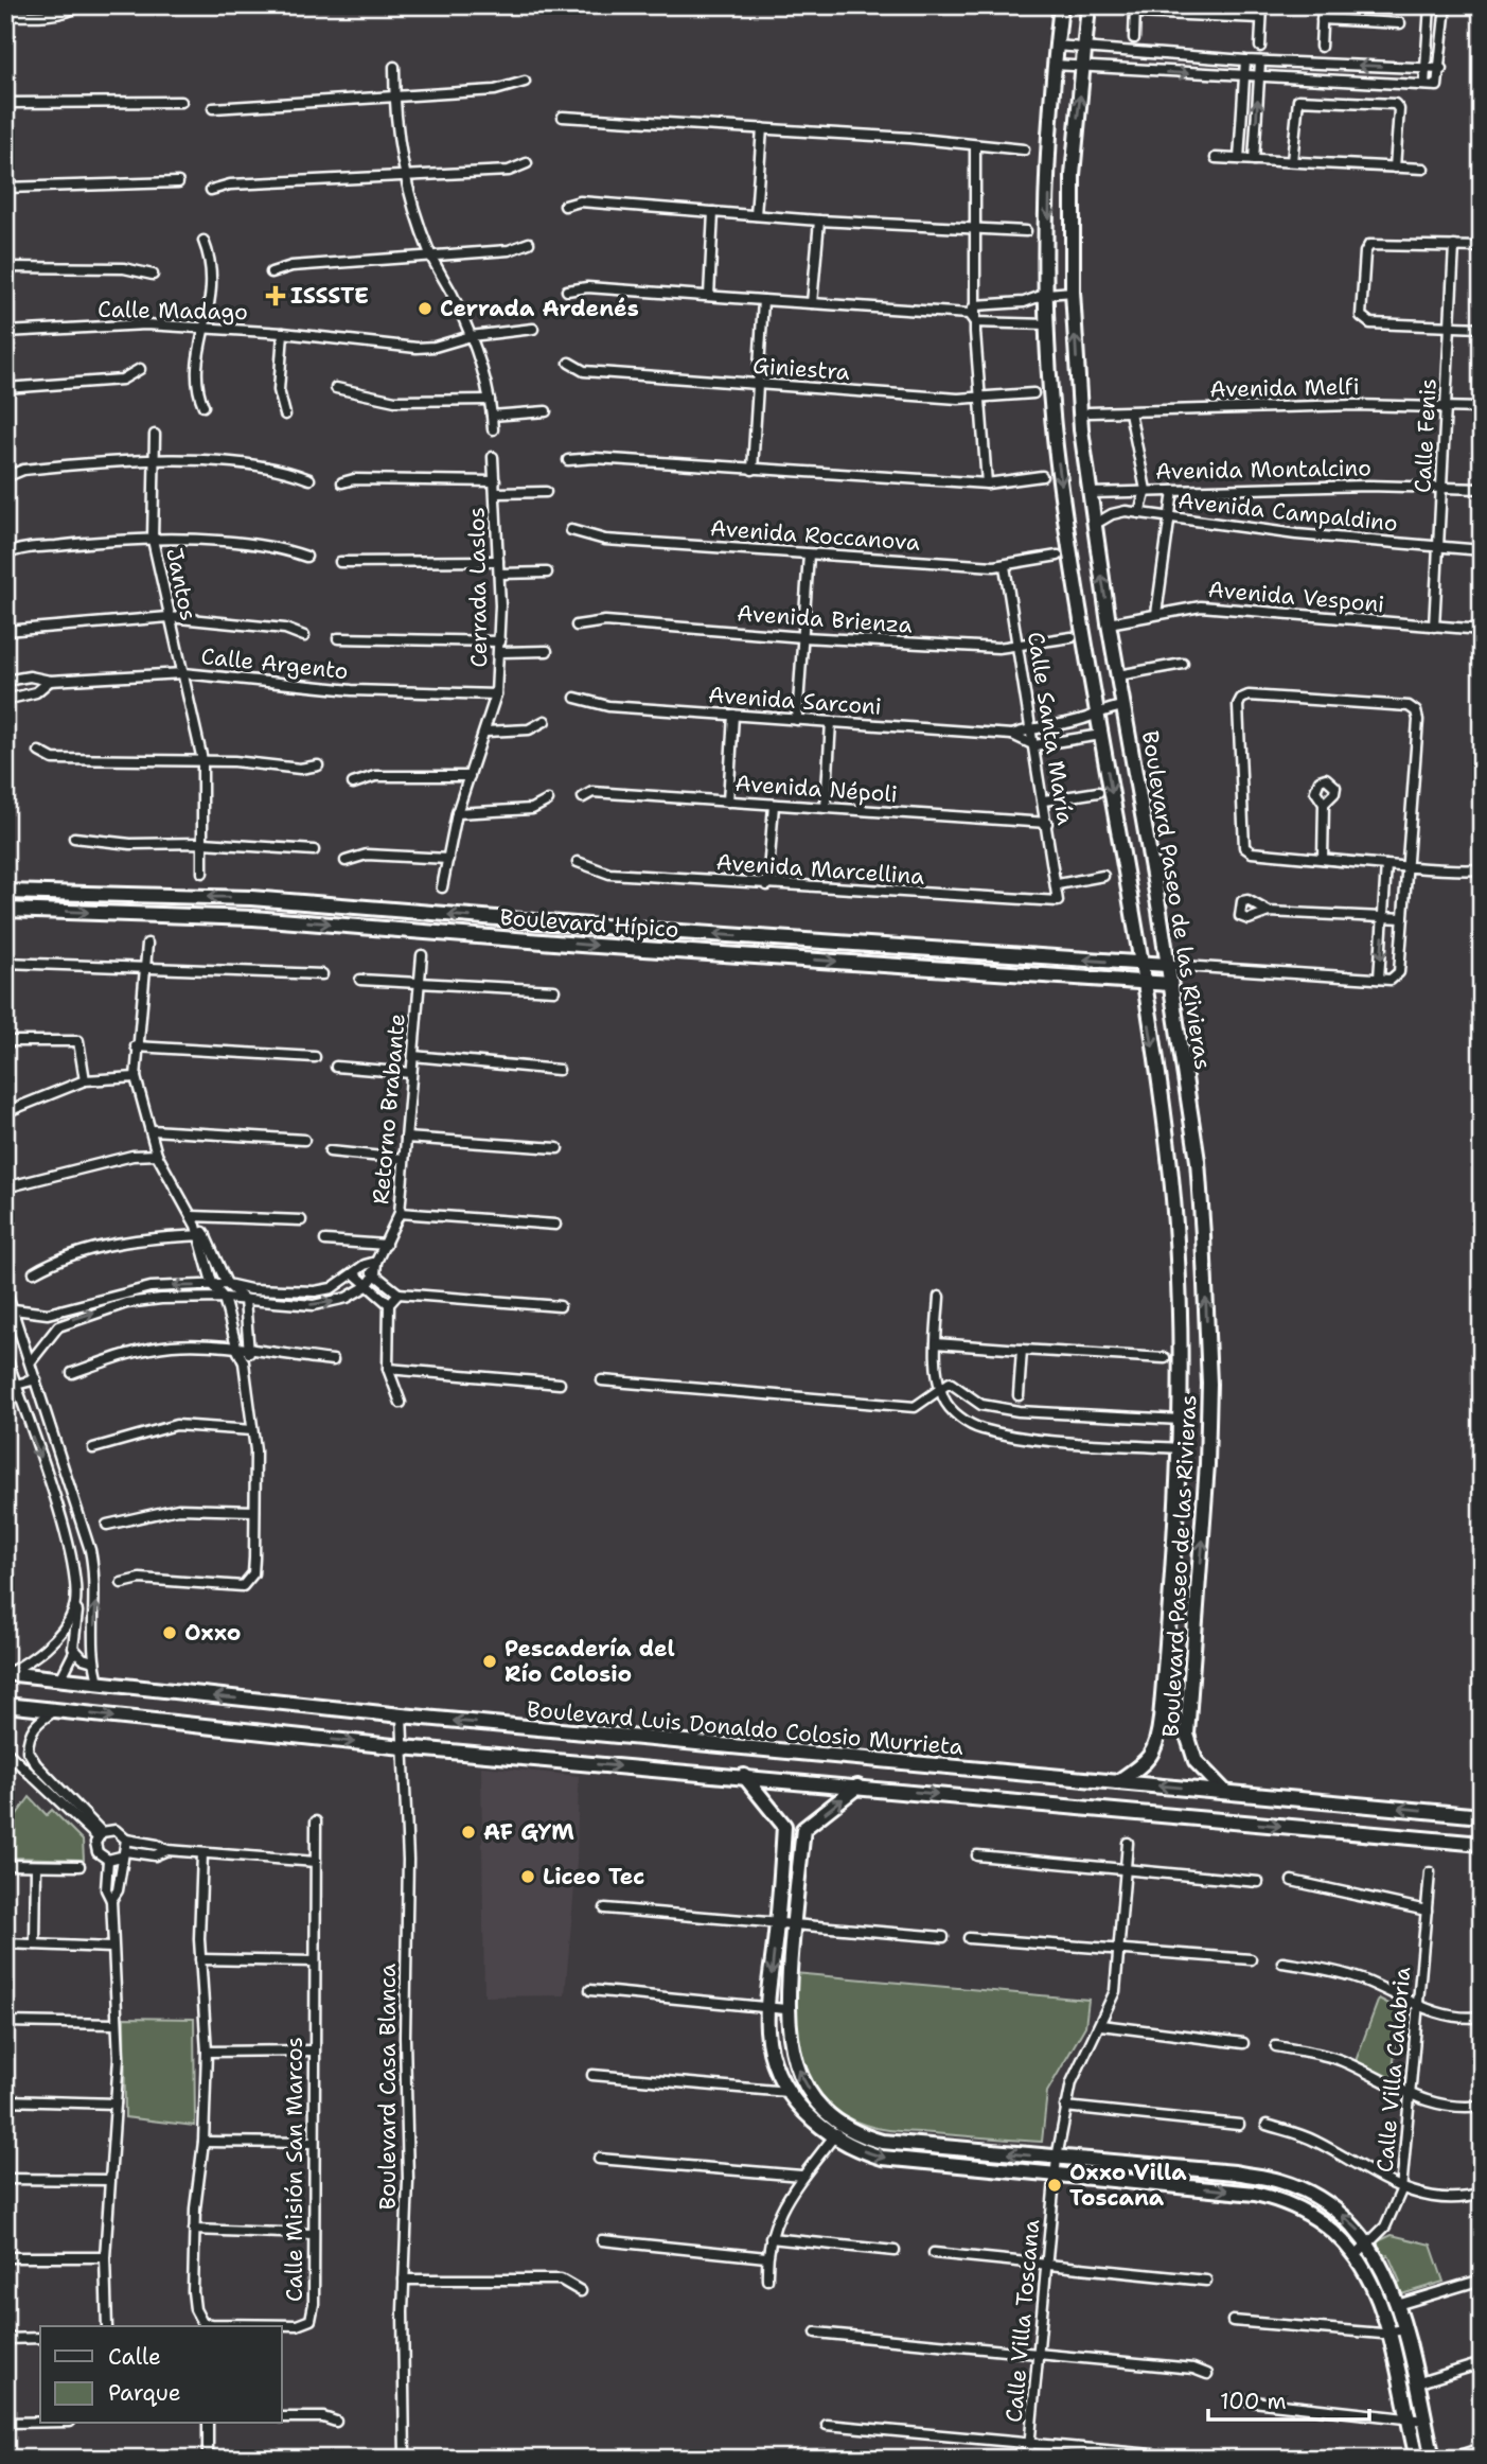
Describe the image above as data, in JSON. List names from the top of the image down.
{
  "streets": {
    "street": [
      "Calle Madago",
      "Giniestra",
      "Avenida Melfi",
      "Calle Fenis",
      "Avenida Montalcino",
      "Avenida Campaldino",
      "Avenida Roccanova",
      "Jantos",
      "Cerrada Laslos",
      "Avenida Vesponi",
      "Avenida Brienza",
      "Calle Argento",
      "Avenida Sarconi",
      "Calle Santa María",
      "Avenida Népoli",
      "Avenida Marcellina",
      "Boulevard Paseo de las Rivieras",
      "Boulevard Hípico",
      "Retorno Brabante",
      "Boulevard Luis Donaldo Colosio Murrieta",
      "Calle Villa Calabria",
      "Boulevard Casa Blanca",
      "Calle Misión San Marcos",
      "Calle Villa Toscana"
    ]
  },
  "crossings": [
    ["Avenida Melfi", "Calle Fenis"],
    ["Calle Fenis", "Avenida Montalcino"],
    ["Calle Fenis", "Avenida Campaldino"],
    ["Calle Fenis", "Avenida Vesponi"],
    ["Avenida Montalcino", "Boulevard Paseo de las Rivieras"],
    ["Avenida Roccanova", "Calle Santa María"],
    ["Jantos", "Calle Argento"],
    ["Cerrada Laslos", "Calle Argento"],
    ["Avenida Vesponi", "Boulevard Paseo de las Rivieras"],
    ["Avenida Brienza", "Calle Santa María"],
    ["Avenida Sarconi", "Calle Santa María"],
    ["Avenida Sarconi", "Boulevard Paseo de las Rivieras"],
    ["Calle Santa María", "Avenida Népoli"],
    ["Calle Santa María", "Avenida Marcellina"],
    ["Boulevard Paseo de las Rivieras", "Boulevard Hípico"],
    ["Boulevard Paseo de las Rivieras", "Boulevard Luis Donaldo Colosio Murrieta"],
    ["Boulevard Luis Donaldo Colosio Murrieta", "Boulevard Casa Blanca"]
  ],
  "places": {
    "health": ["ISSSTE"],
    "other": [
      "Cerrada Ardenés",
      "Oxxo",
      "Pescadería del Río Colosio",
      "AF GYM",
      "Liceo Tec",
      "Oxxo Villa Toscana"
    ]
  },
  "legend": ["Calle", "Parque"],
  "scale_bar": "100 m"
}
